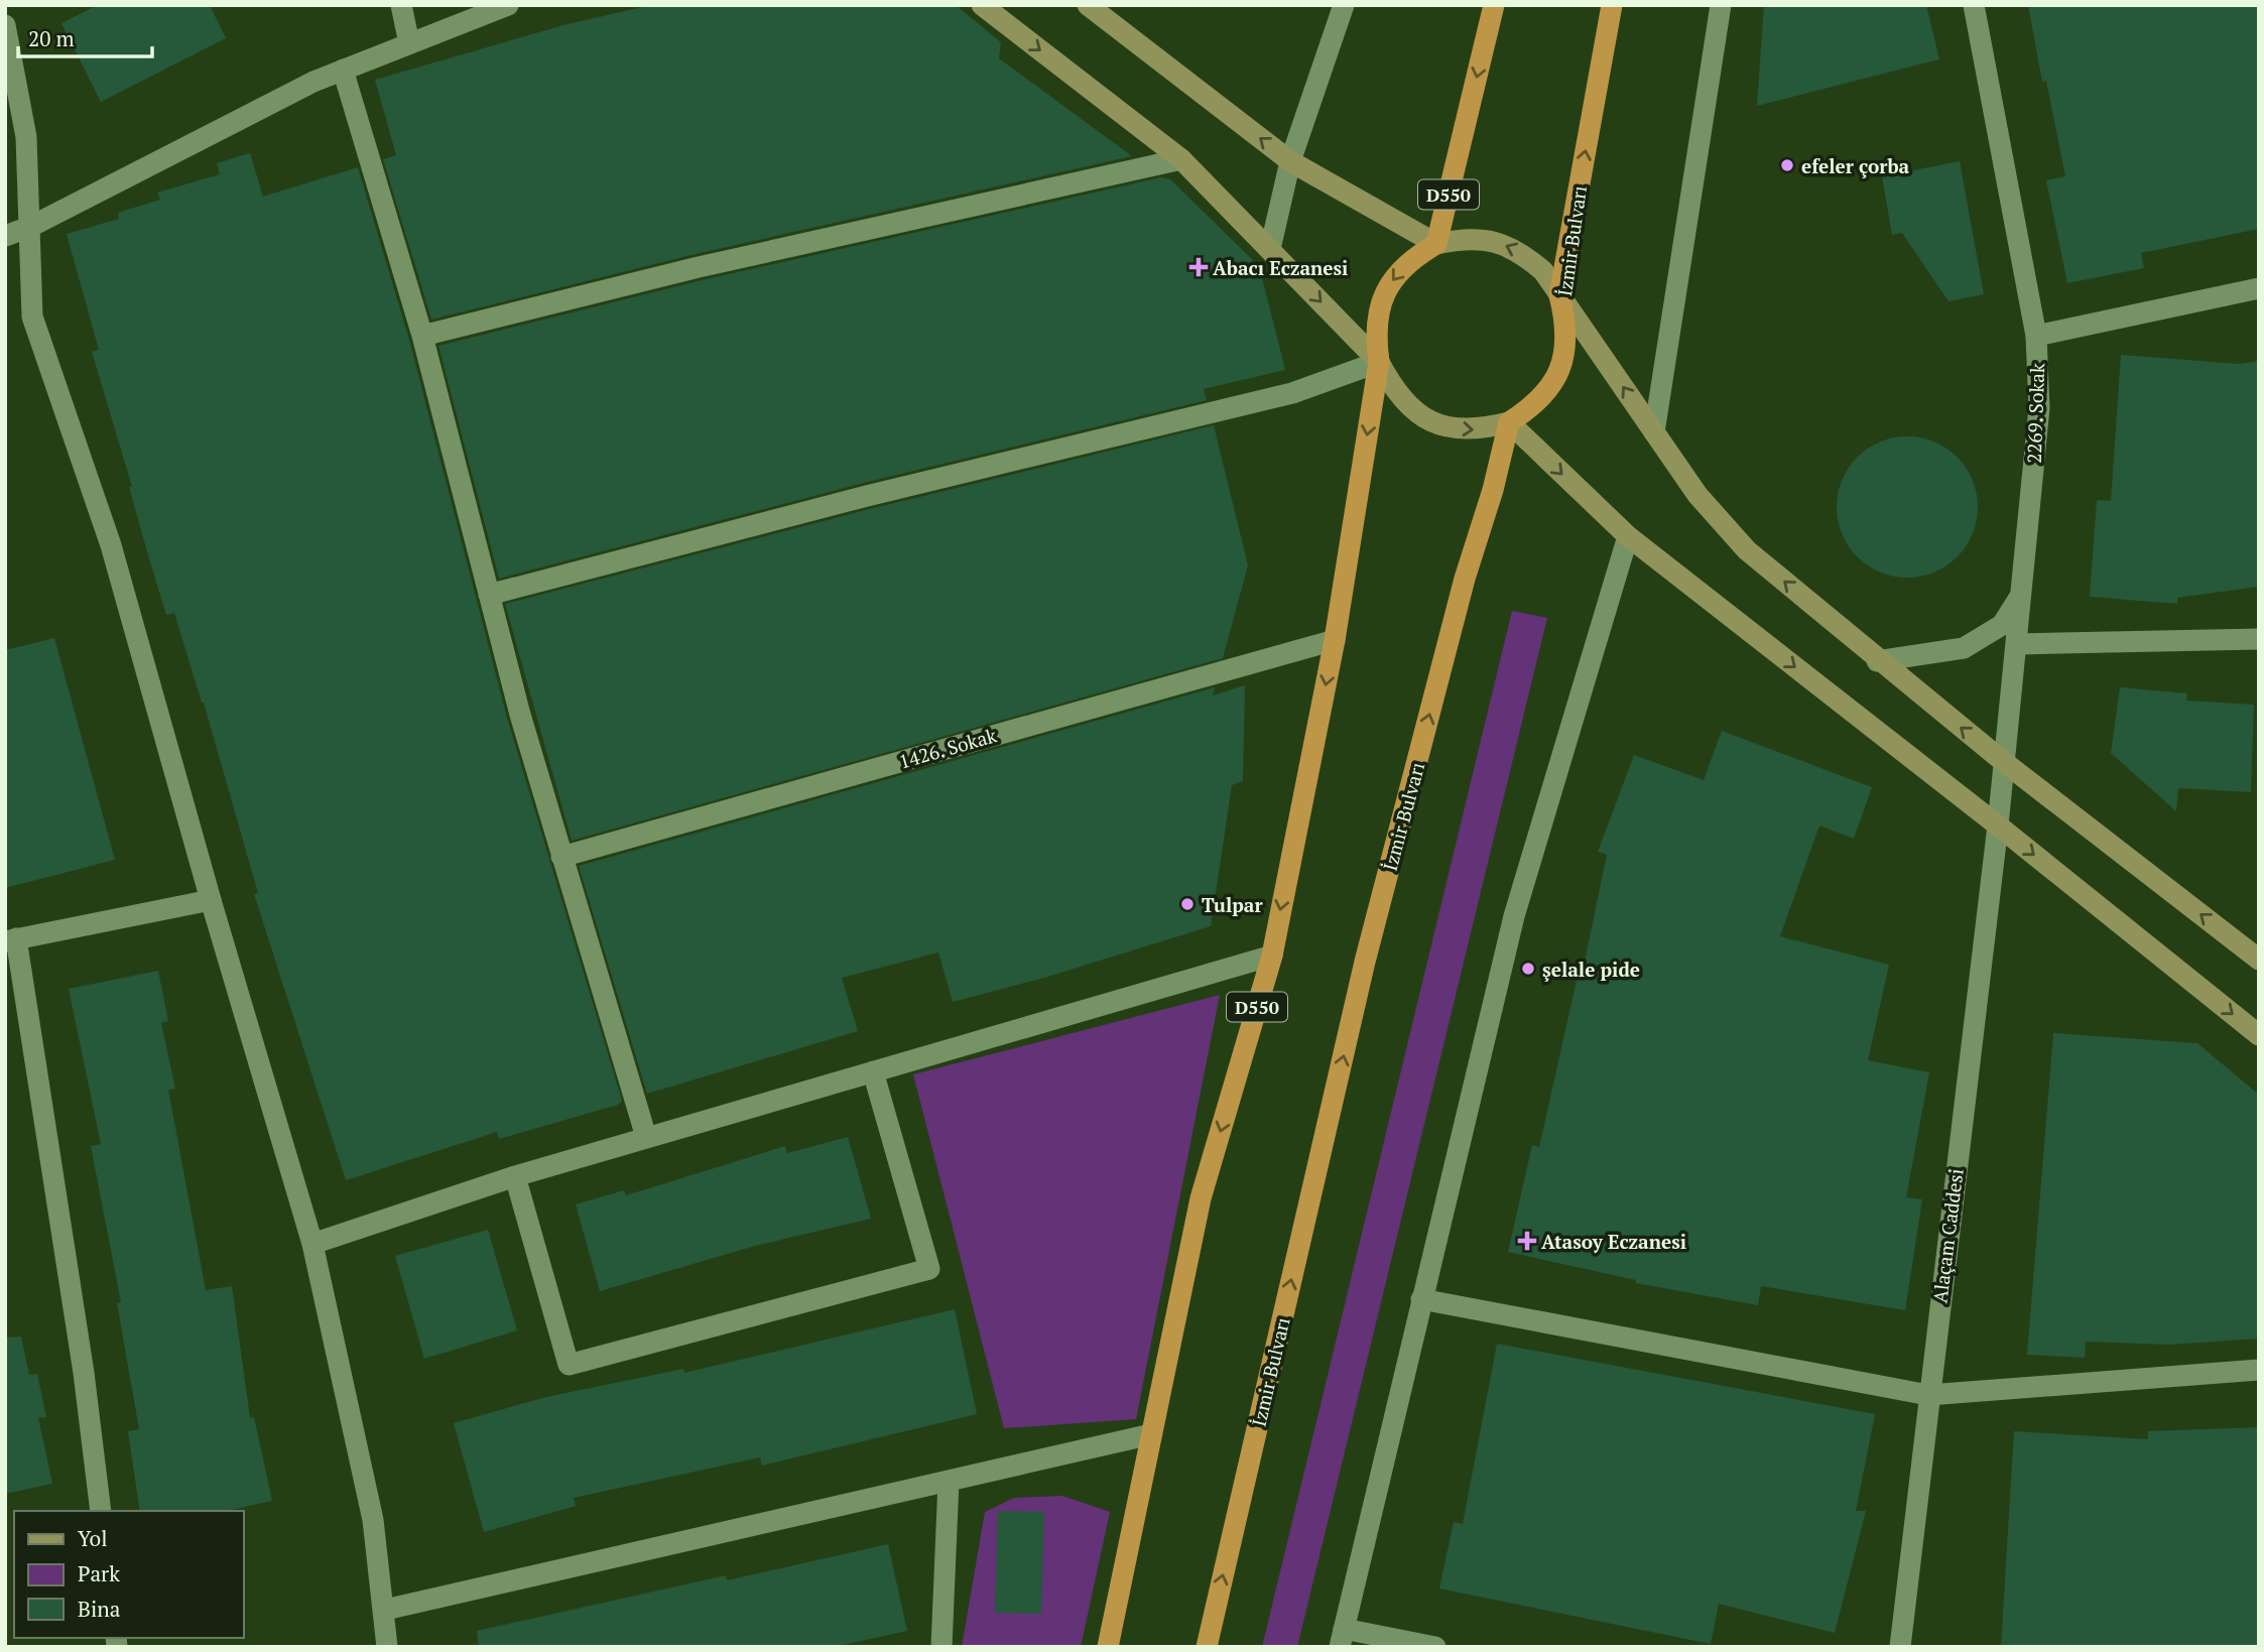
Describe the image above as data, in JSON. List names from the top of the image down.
{
  "streets": {
    "highway": ["D550", "İzmir Bulvarı"],
    "street": ["2269. Sokak", "1426. Sokak", "Alaçam Caddesi"]
  },
  "crossings": [
    ["D550", "İzmir Bulvarı"],
    ["D550", "1426. Sokak"],
    ["2269. Sokak", "Alaçam Caddesi"]
  ],
  "places": {
    "other": ["efeler çorba", "Tulpar", "şelale pide"],
    "health": ["Abacı Eczanesi", "Atasoy Eczanesi"]
  },
  "legend": ["Yol", "Park", "Bina"],
  "scale_bar": "20 m"
}
